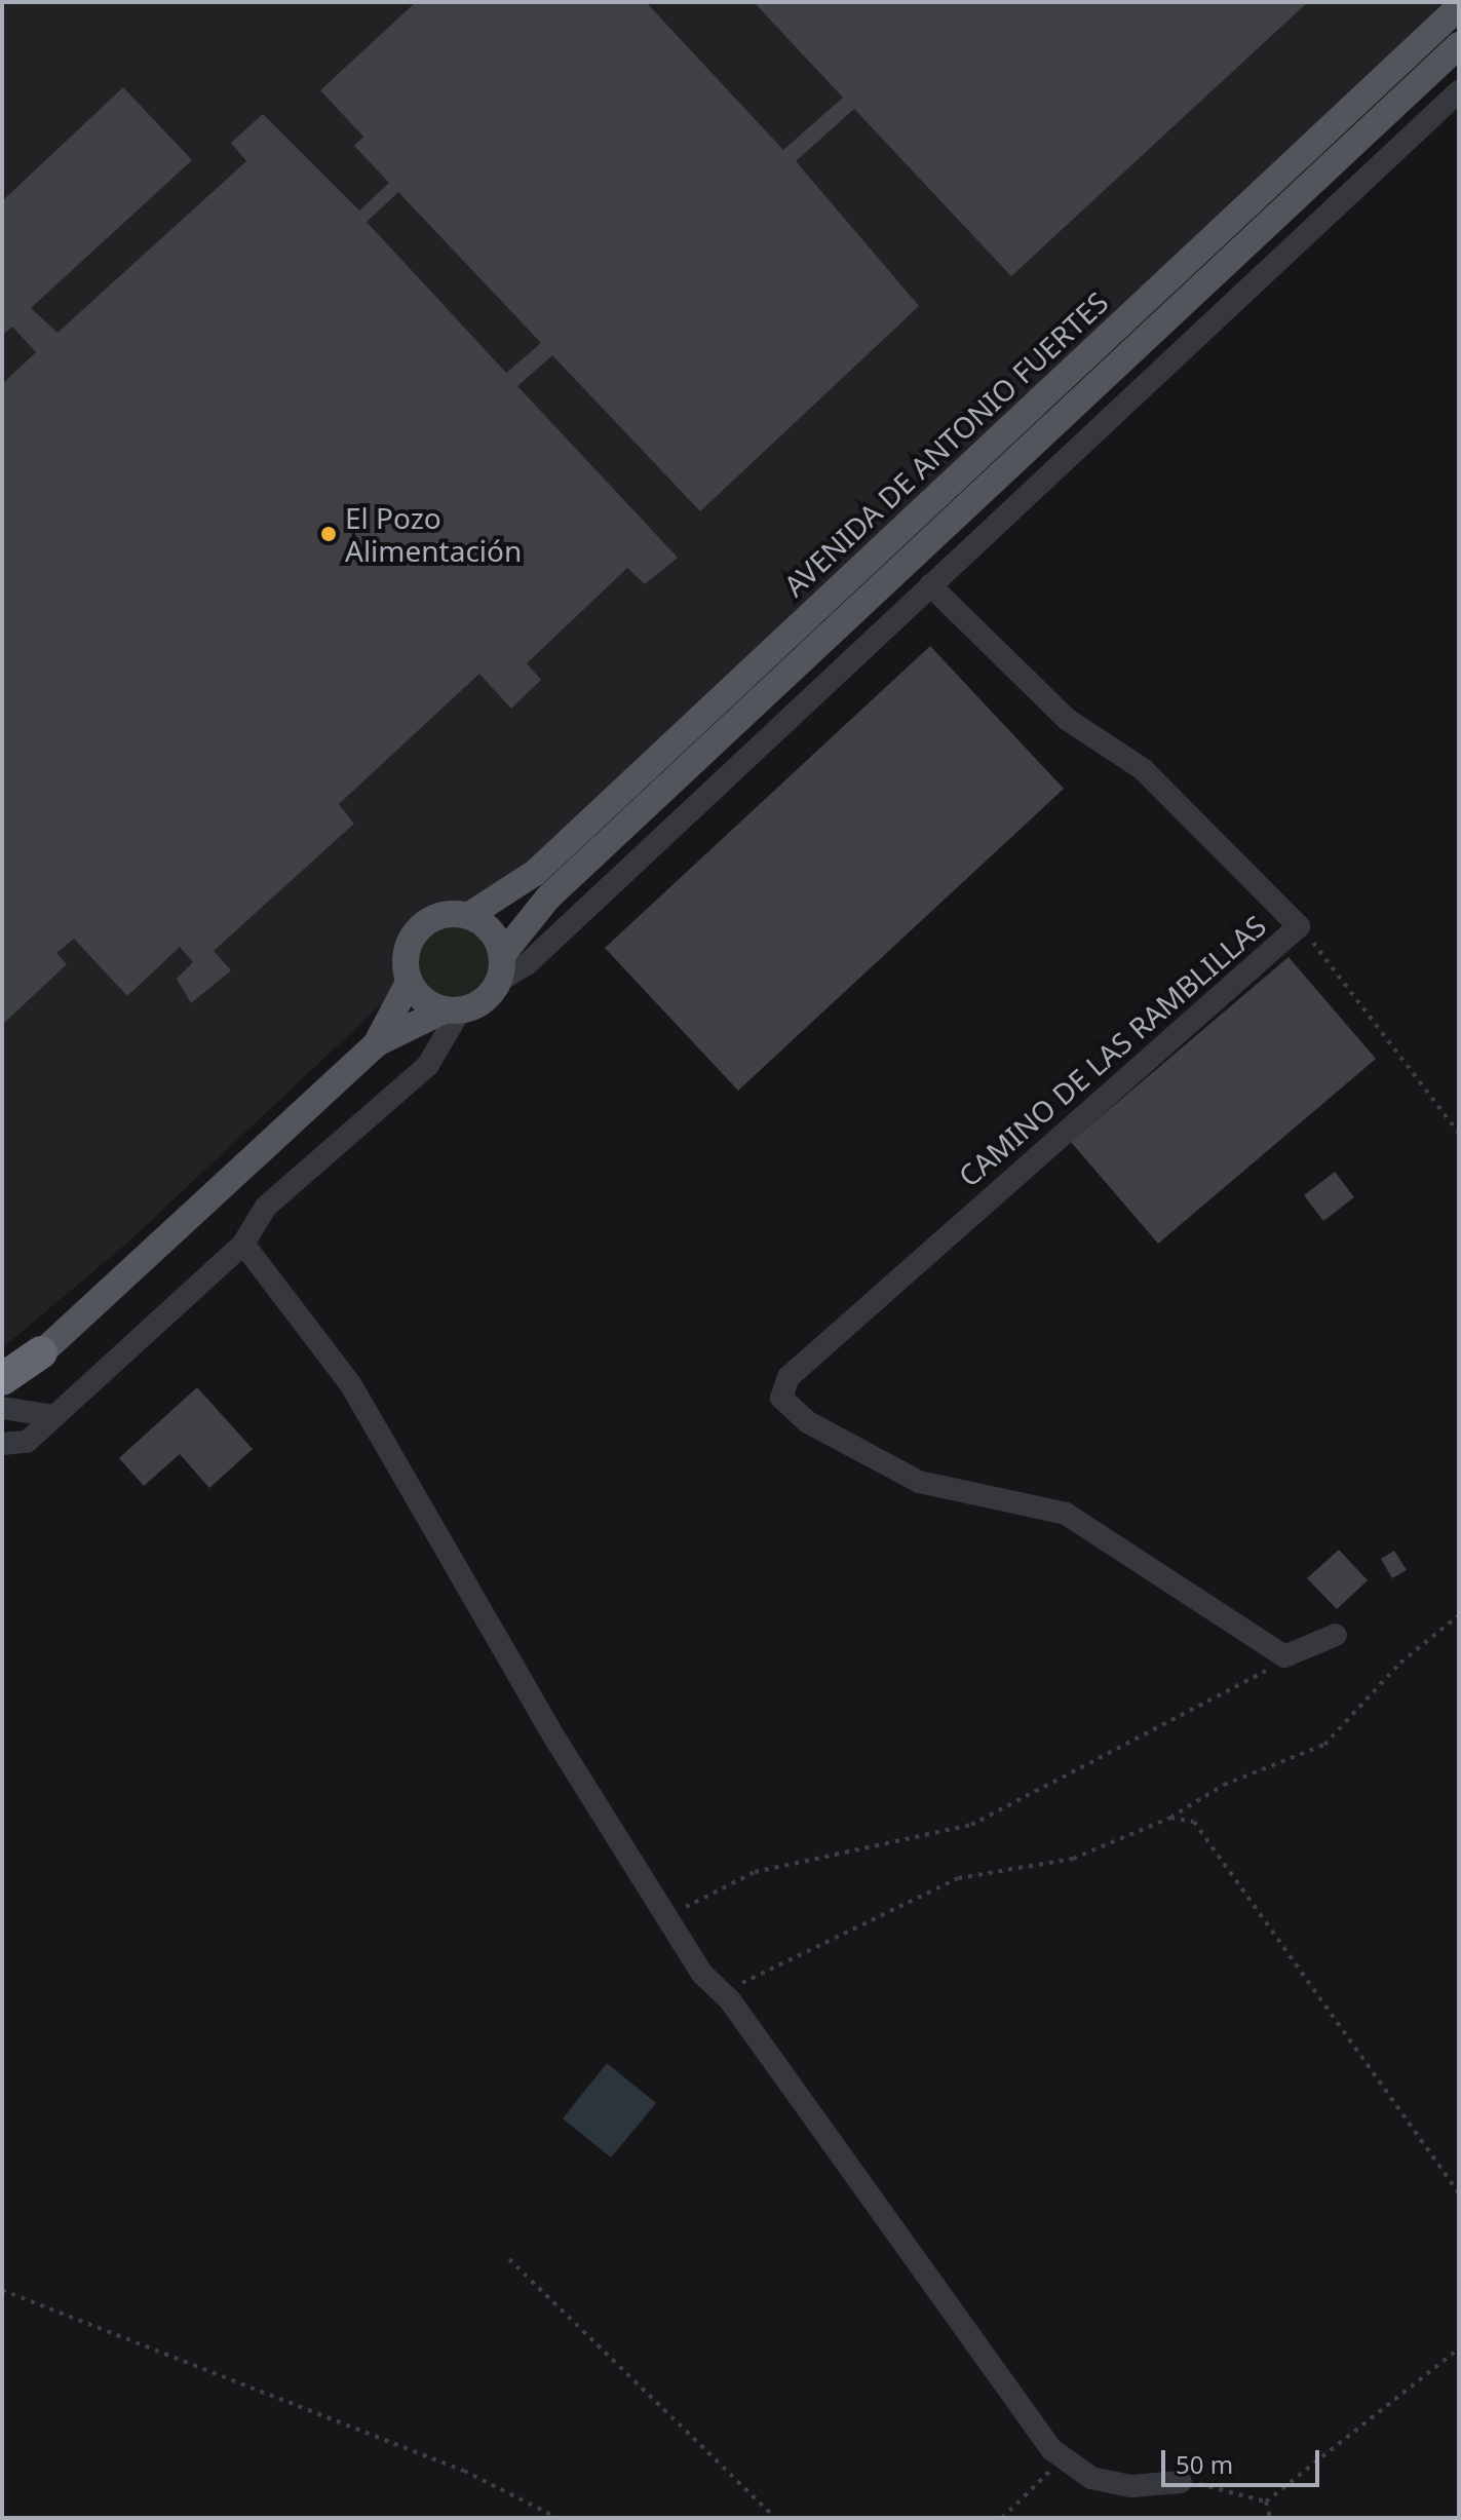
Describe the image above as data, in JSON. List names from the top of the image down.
{
  "streets": {
    "main road": ["AVENIDA DE ANTONIO FUERTES"],
    "street": ["CAMINO DE LAS RAMBLILLAS"]
  },
  "places": ["El Pozo Alimentación"],
  "scale_bar": "50 m"
}
